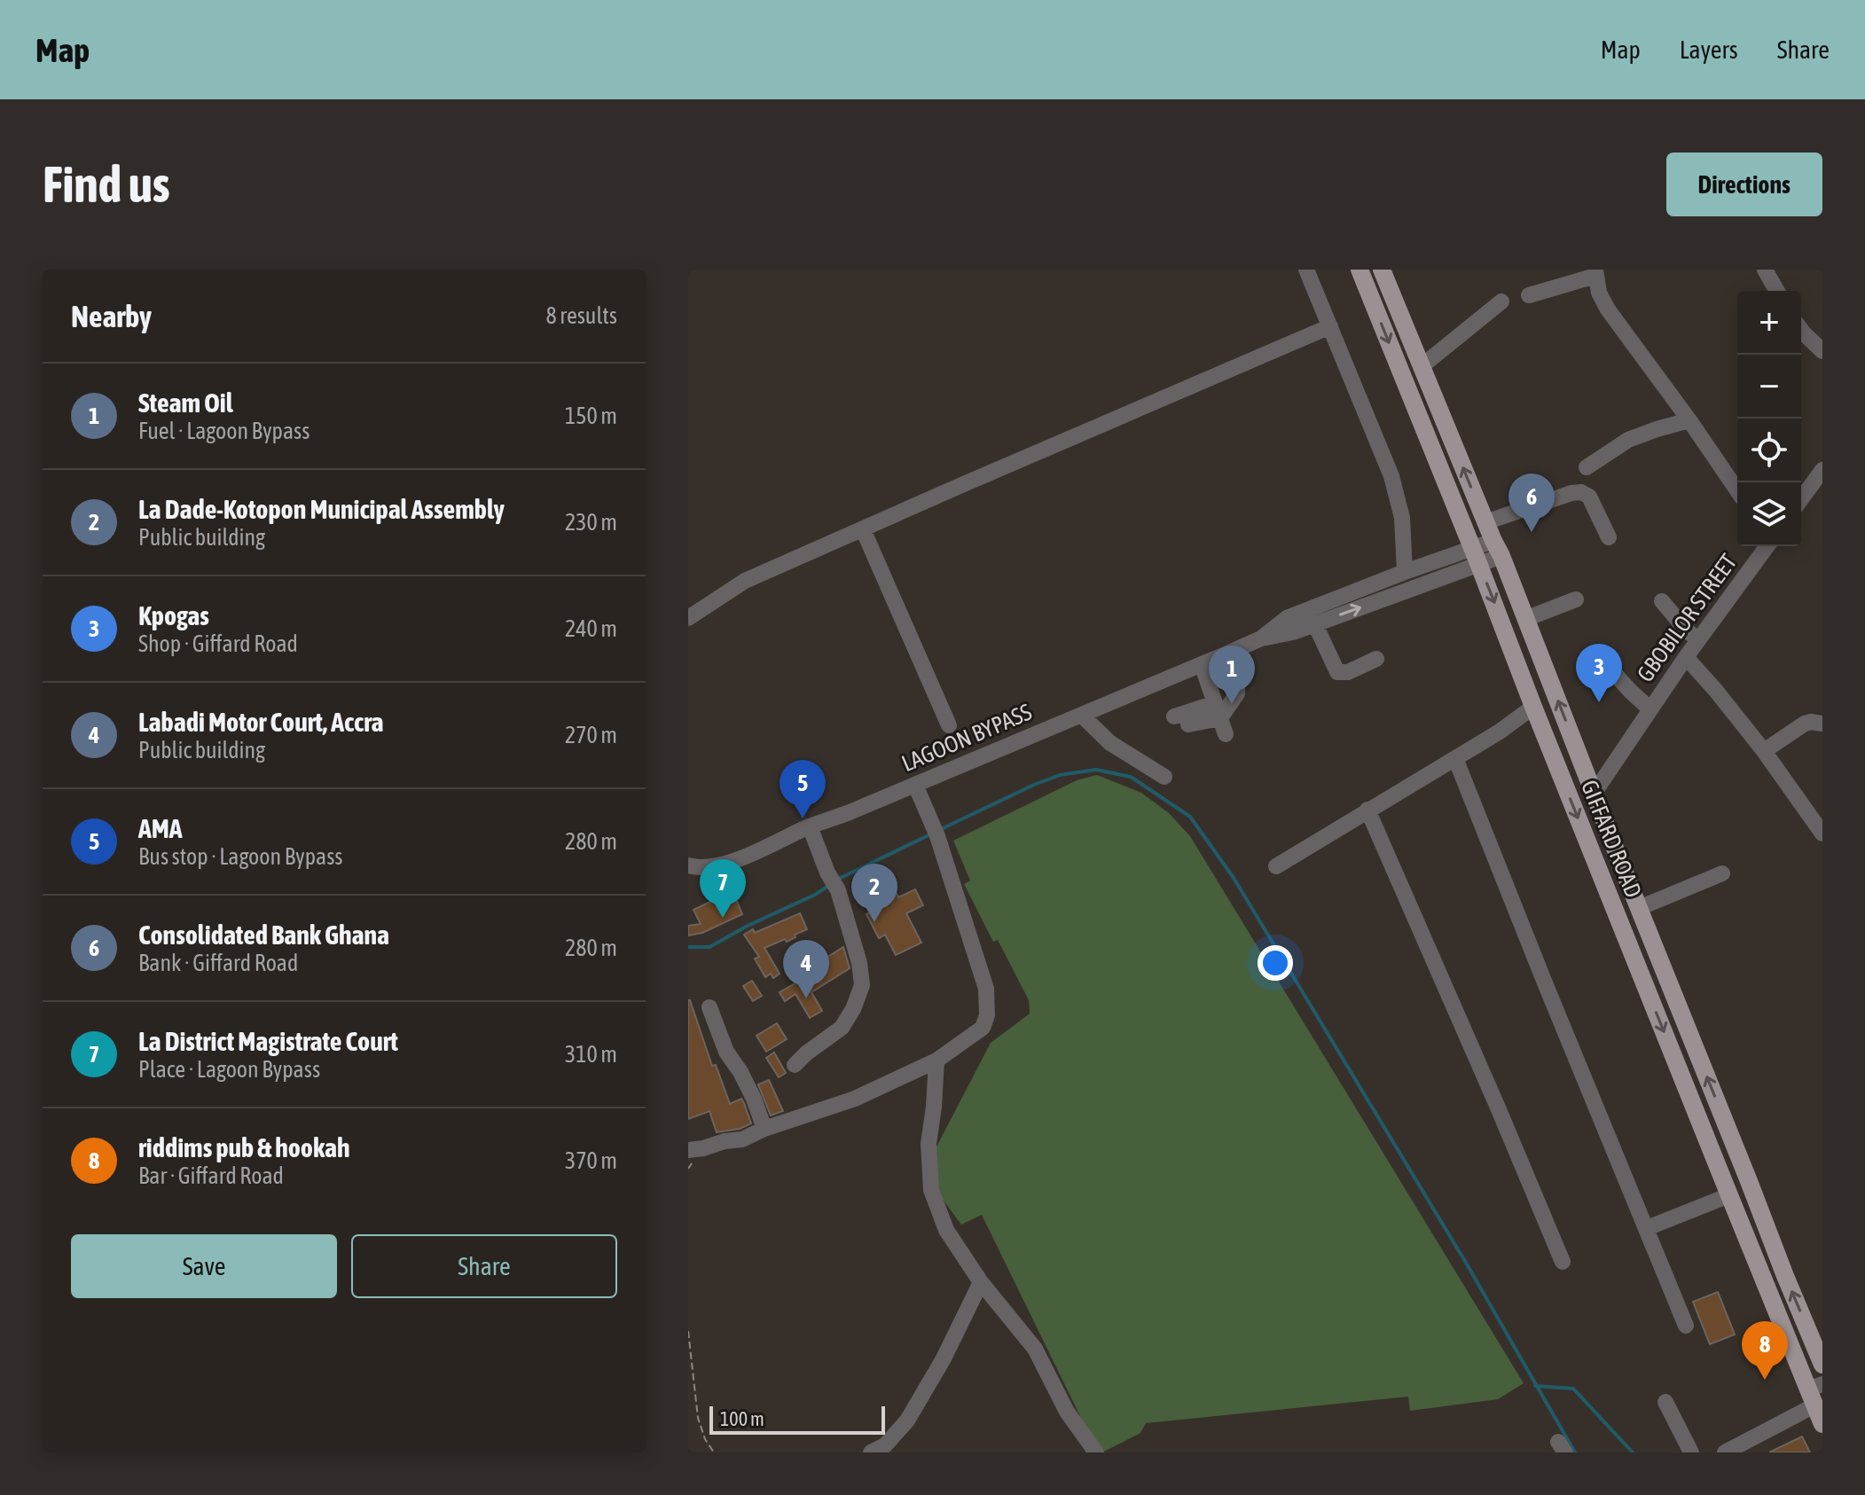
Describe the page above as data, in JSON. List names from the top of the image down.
{
  "streets": {
    "main road": ["GIFFARD ROAD"],
    "street": ["GBOBILOR STREET", "LAGOON BYPASS"]
  },
  "crossings": [
    ["GBOBILOR STREET", "GIFFARD ROAD"],
    ["LAGOON BYPASS", "GIFFARD ROAD"]
  ],
  "scale_bar": "100 m",
  "page": {
    "header": "Map",
    "nav": ["Map", "Layers", "Share"],
    "buttons": [
      "Directions",
      ["Save", "Share"]
    ],
    "title": "Find us",
    "heading": ["Nearby", "8 results"],
    "map_buttons": ["+", "−"],
    "list": [
      {
        "mark": "1",
        "name": "Steam Oil",
        "note": "Fuel · Lagoon Bypass",
        "value": "150 m"
      },
      {
        "mark": "2",
        "name": "La Dade-Kotopon Municipal Assembly",
        "note": "Public building",
        "value": "230 m"
      },
      {
        "mark": "3",
        "name": "Kpogas",
        "note": "Shop · Giffard Road",
        "value": "240 m"
      },
      {
        "mark": "4",
        "name": "Labadi Motor Court, Accra",
        "note": "Public building",
        "value": "270 m"
      },
      {
        "mark": "5",
        "name": "AMA",
        "note": "Bus stop · Lagoon Bypass",
        "value": "280 m"
      },
      {
        "mark": "6",
        "name": "Consolidated Bank Ghana",
        "note": "Bank · Giffard Road",
        "value": "280 m"
      },
      {
        "mark": "7",
        "name": "La District Magistrate Court",
        "note": "Place · Lagoon Bypass",
        "value": "310 m"
      },
      {
        "mark": "8",
        "name": "riddims pub & hookah",
        "note": "Bar · Giffard Road",
        "value": "370 m"
      }
    ],
    "pins": [
      "6",
      "3",
      "1",
      "5",
      "7",
      "2",
      "4",
      "8"
    ],
    "scale": "100 m"
  }
}
